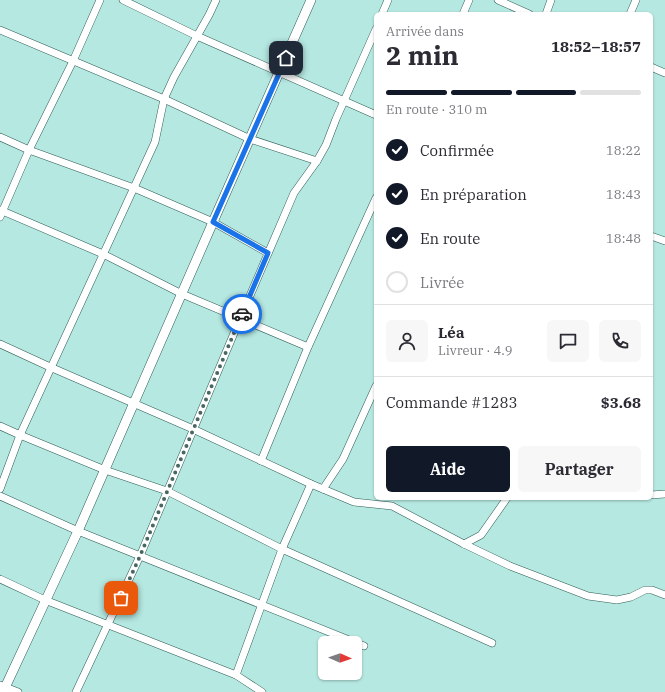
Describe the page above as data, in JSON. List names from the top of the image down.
{
  "north": "right",
  "page": {
    "heading": ["2 min", "Arrivée dans", "18:52–18:57"],
    "panel": [
      "Léa",
      "Livreur · 4.9",
      "Commande #1283",
      "$3.68"
    ],
    "bar": "En route · 310 m",
    "list": [
      ["Confirmée", "18:22"],
      ["En préparation", "18:43"],
      ["En route", "18:48"],
      "Livrée"
    ],
    "buttons": ["Aide", "Partager"]
  }
}
